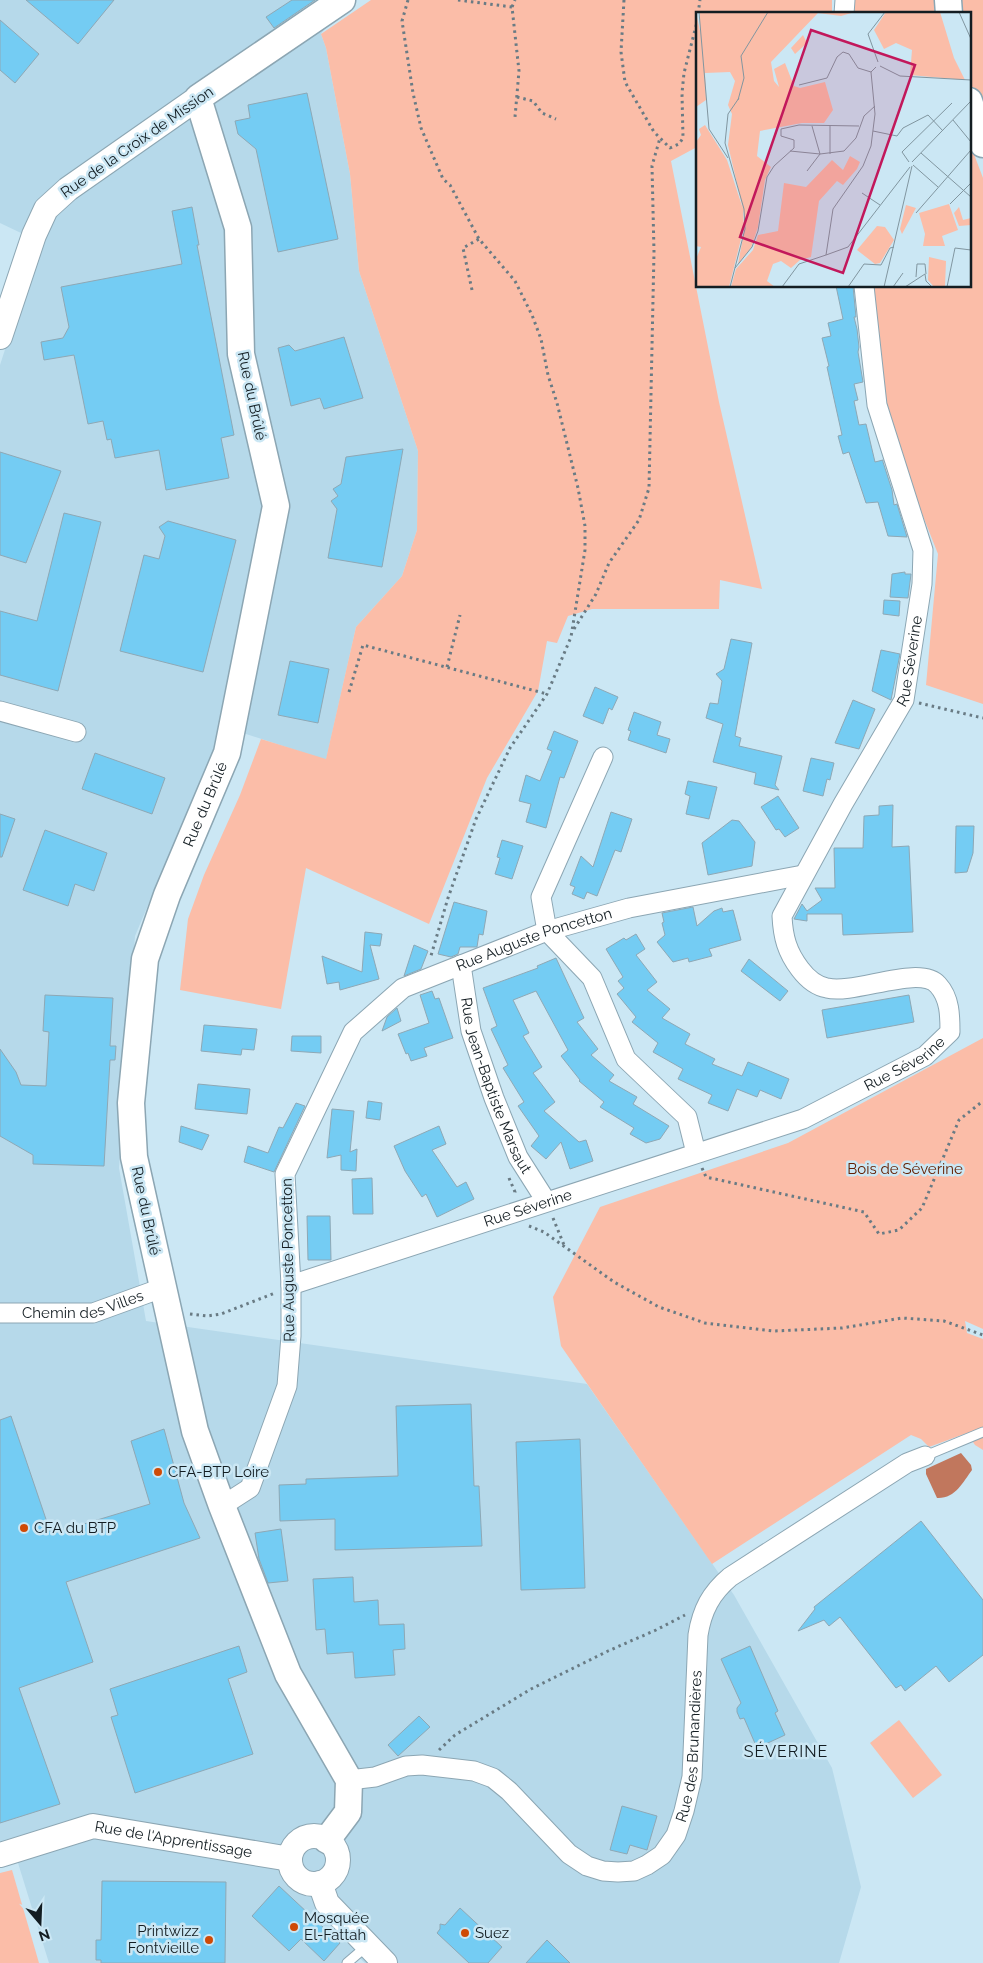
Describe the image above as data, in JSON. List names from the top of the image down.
{
  "streets": {
    "main road": ["Rue de la Croix de Mission", "Rue du Brûlé"],
    "street": [
      "Rue Séverine",
      "Rue Auguste Poncetton",
      "Rue Jean-Baptiste Marsaut",
      "Chemin des Villes",
      "Rue des Brunandières",
      "Rue de l'Apprentissage"
    ]
  },
  "crossings": [
    ["Rue de la Croix de Mission", "Rue du Brûlé"],
    ["Rue du Brûlé", "Rue Auguste Poncetton"],
    ["Rue du Brûlé", "Chemin des Villes"],
    ["Rue Séverine", "Rue Auguste Poncetton"],
    ["Rue Séverine", "Rue Jean-Baptiste Marsaut"],
    ["Rue Auguste Poncetton", "Rue Jean-Baptiste Marsaut"]
  ],
  "districts": ["SÉVERINE"],
  "parks": ["Bois de Séverine"],
  "places": [
    "CFA-BTP Loire",
    "CFA du BTP",
    "Mosquée El-Fattah",
    "Suez",
    "Printwizz Fontvieille"
  ],
  "north": "bottom"
}
